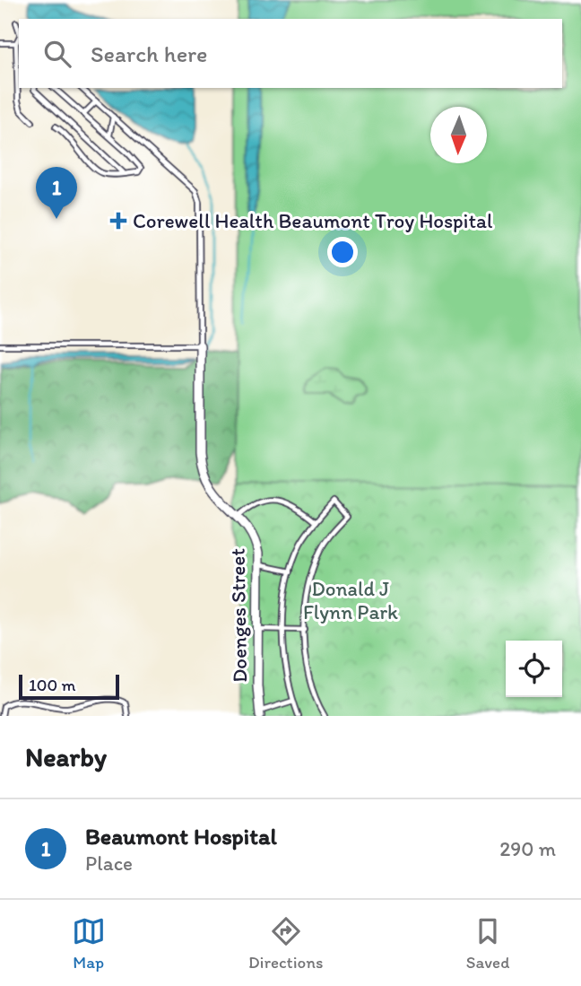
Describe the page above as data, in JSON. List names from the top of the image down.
{
  "streets": {
    "street": ["Doenges Street"]
  },
  "parks": ["Donald J Flynn Park"],
  "places": {
    "health": ["Corewell Health Beaumont Troy Hospital"]
  },
  "scale_bar": "100 m",
  "north": "bottom",
  "page": {
    "search": "Search here",
    "pins": "1",
    "scale": "100 m",
    "heading": "Nearby",
    "list": [
      {
        "mark": "1",
        "name": "Beaumont Hospital",
        "note": "Place",
        "value": "290 m"
      }
    ],
    "nav": ["Map", "Directions", "Saved"]
  }
}
